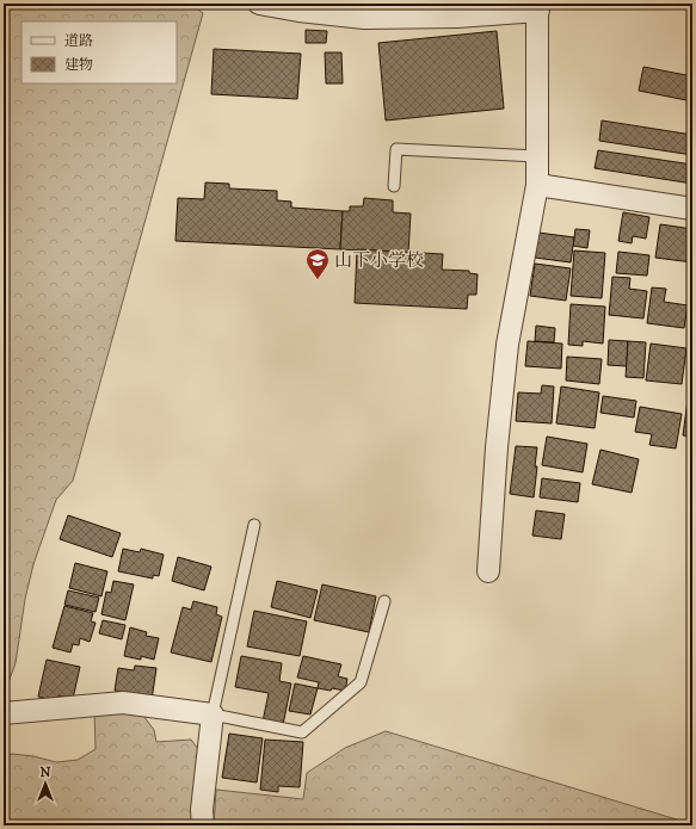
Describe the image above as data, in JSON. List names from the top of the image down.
{
  "places": {
    "school or university": ["山下小学校"]
  },
  "legend": ["道路", "建物"],
  "north": "top"
}
